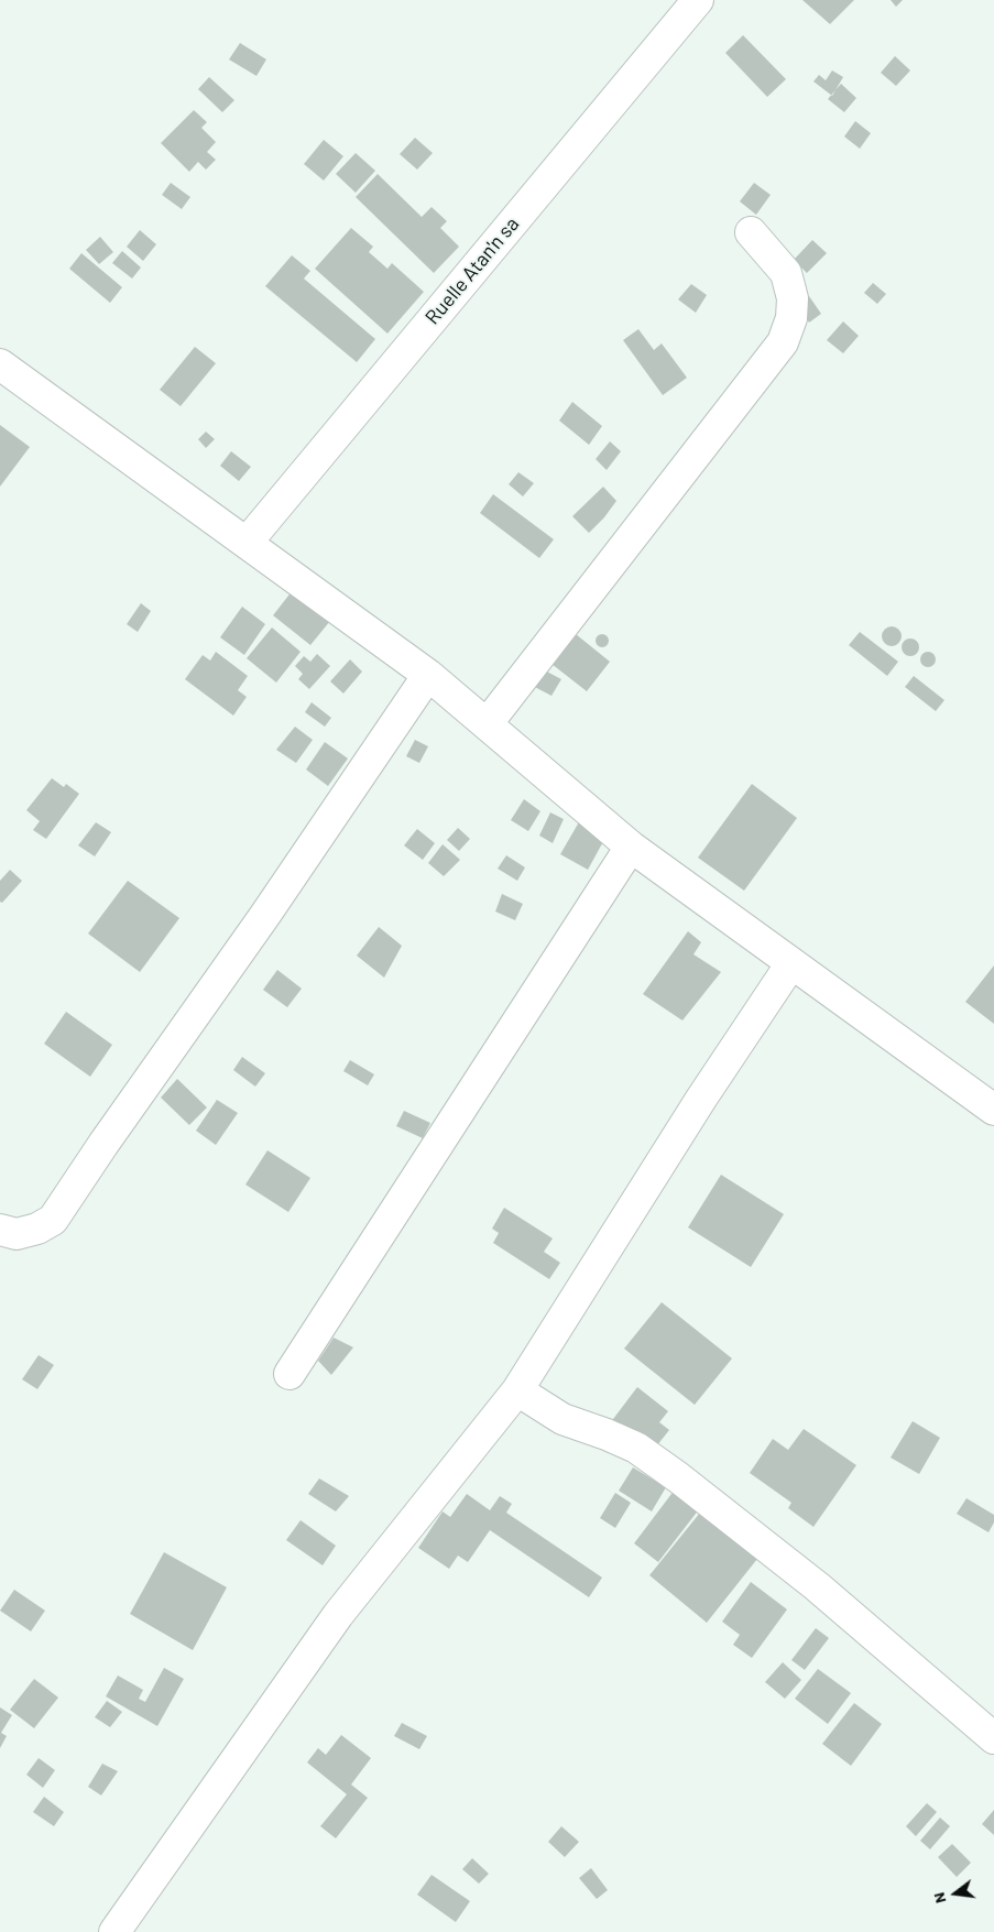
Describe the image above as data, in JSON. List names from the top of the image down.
{
  "streets": {
    "street": ["Ruelle Atan'n sa"]
  },
  "north": "left"
}
